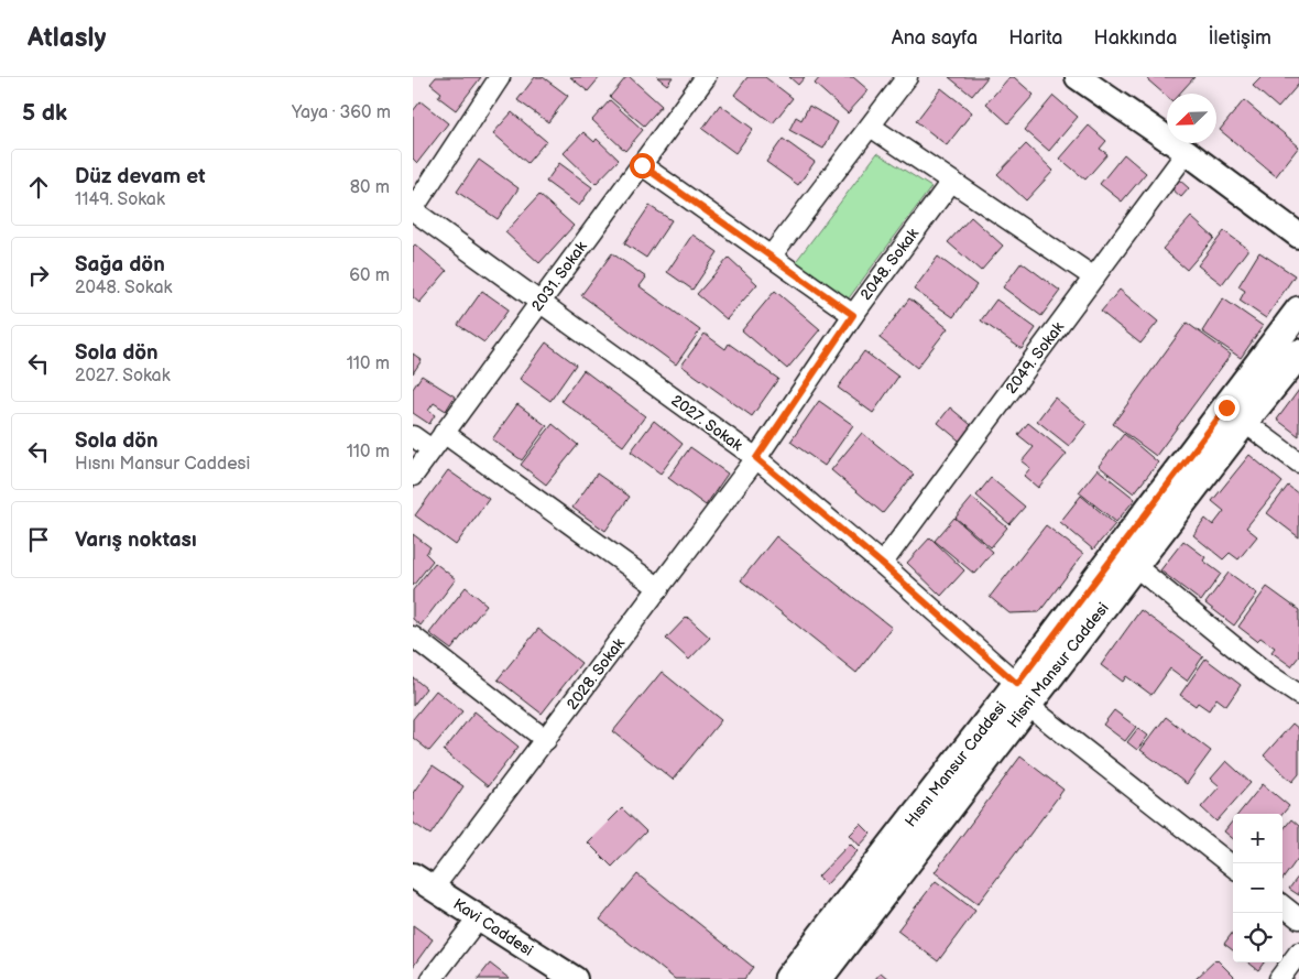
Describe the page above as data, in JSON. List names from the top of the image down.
{
  "streets": {
    "main road": ["Hisni Mansur Caddesi", "Hısnı Mansur Caddesi"],
    "street": [
      "2048. Sokak",
      "2031. Sokak",
      "2049. Sokak",
      "2027. Sokak",
      "2028. Sokak",
      "Kavi Caddesi"
    ]
  },
  "crossings": [
    ["2048. Sokak", "2027. Sokak"],
    ["2048. Sokak", "2028. Sokak"],
    ["2031. Sokak", "2027. Sokak"],
    ["2049. Sokak", "2027. Sokak"],
    ["2027. Sokak", "Hisni Mansur Caddesi"],
    ["2027. Sokak", "2028. Sokak"],
    ["2027. Sokak", "Hısnı Mansur Caddesi"],
    ["Hisni Mansur Caddesi", "Hısnı Mansur Caddesi"],
    ["2028. Sokak", "Kavi Caddesi"]
  ],
  "north": "bottom left",
  "page": {
    "header": "Atlasly",
    "nav": [
      "Ana sayfa",
      "Harita",
      "Hakkında",
      "İletişim"
    ],
    "heading": ["5 dk", "Yaya · 360 m"],
    "list": [
      ["Düz devam et", "1149. Sokak", "80 m"],
      ["Sağa dön", "2048. Sokak", "60 m"],
      ["Sola dön", "2027. Sokak", "110 m"],
      ["Sola dön", "Hısnı Mansur Caddesi", "110 m"],
      "Varış noktası"
    ],
    "map_buttons": ["+", "−"]
  }
}
